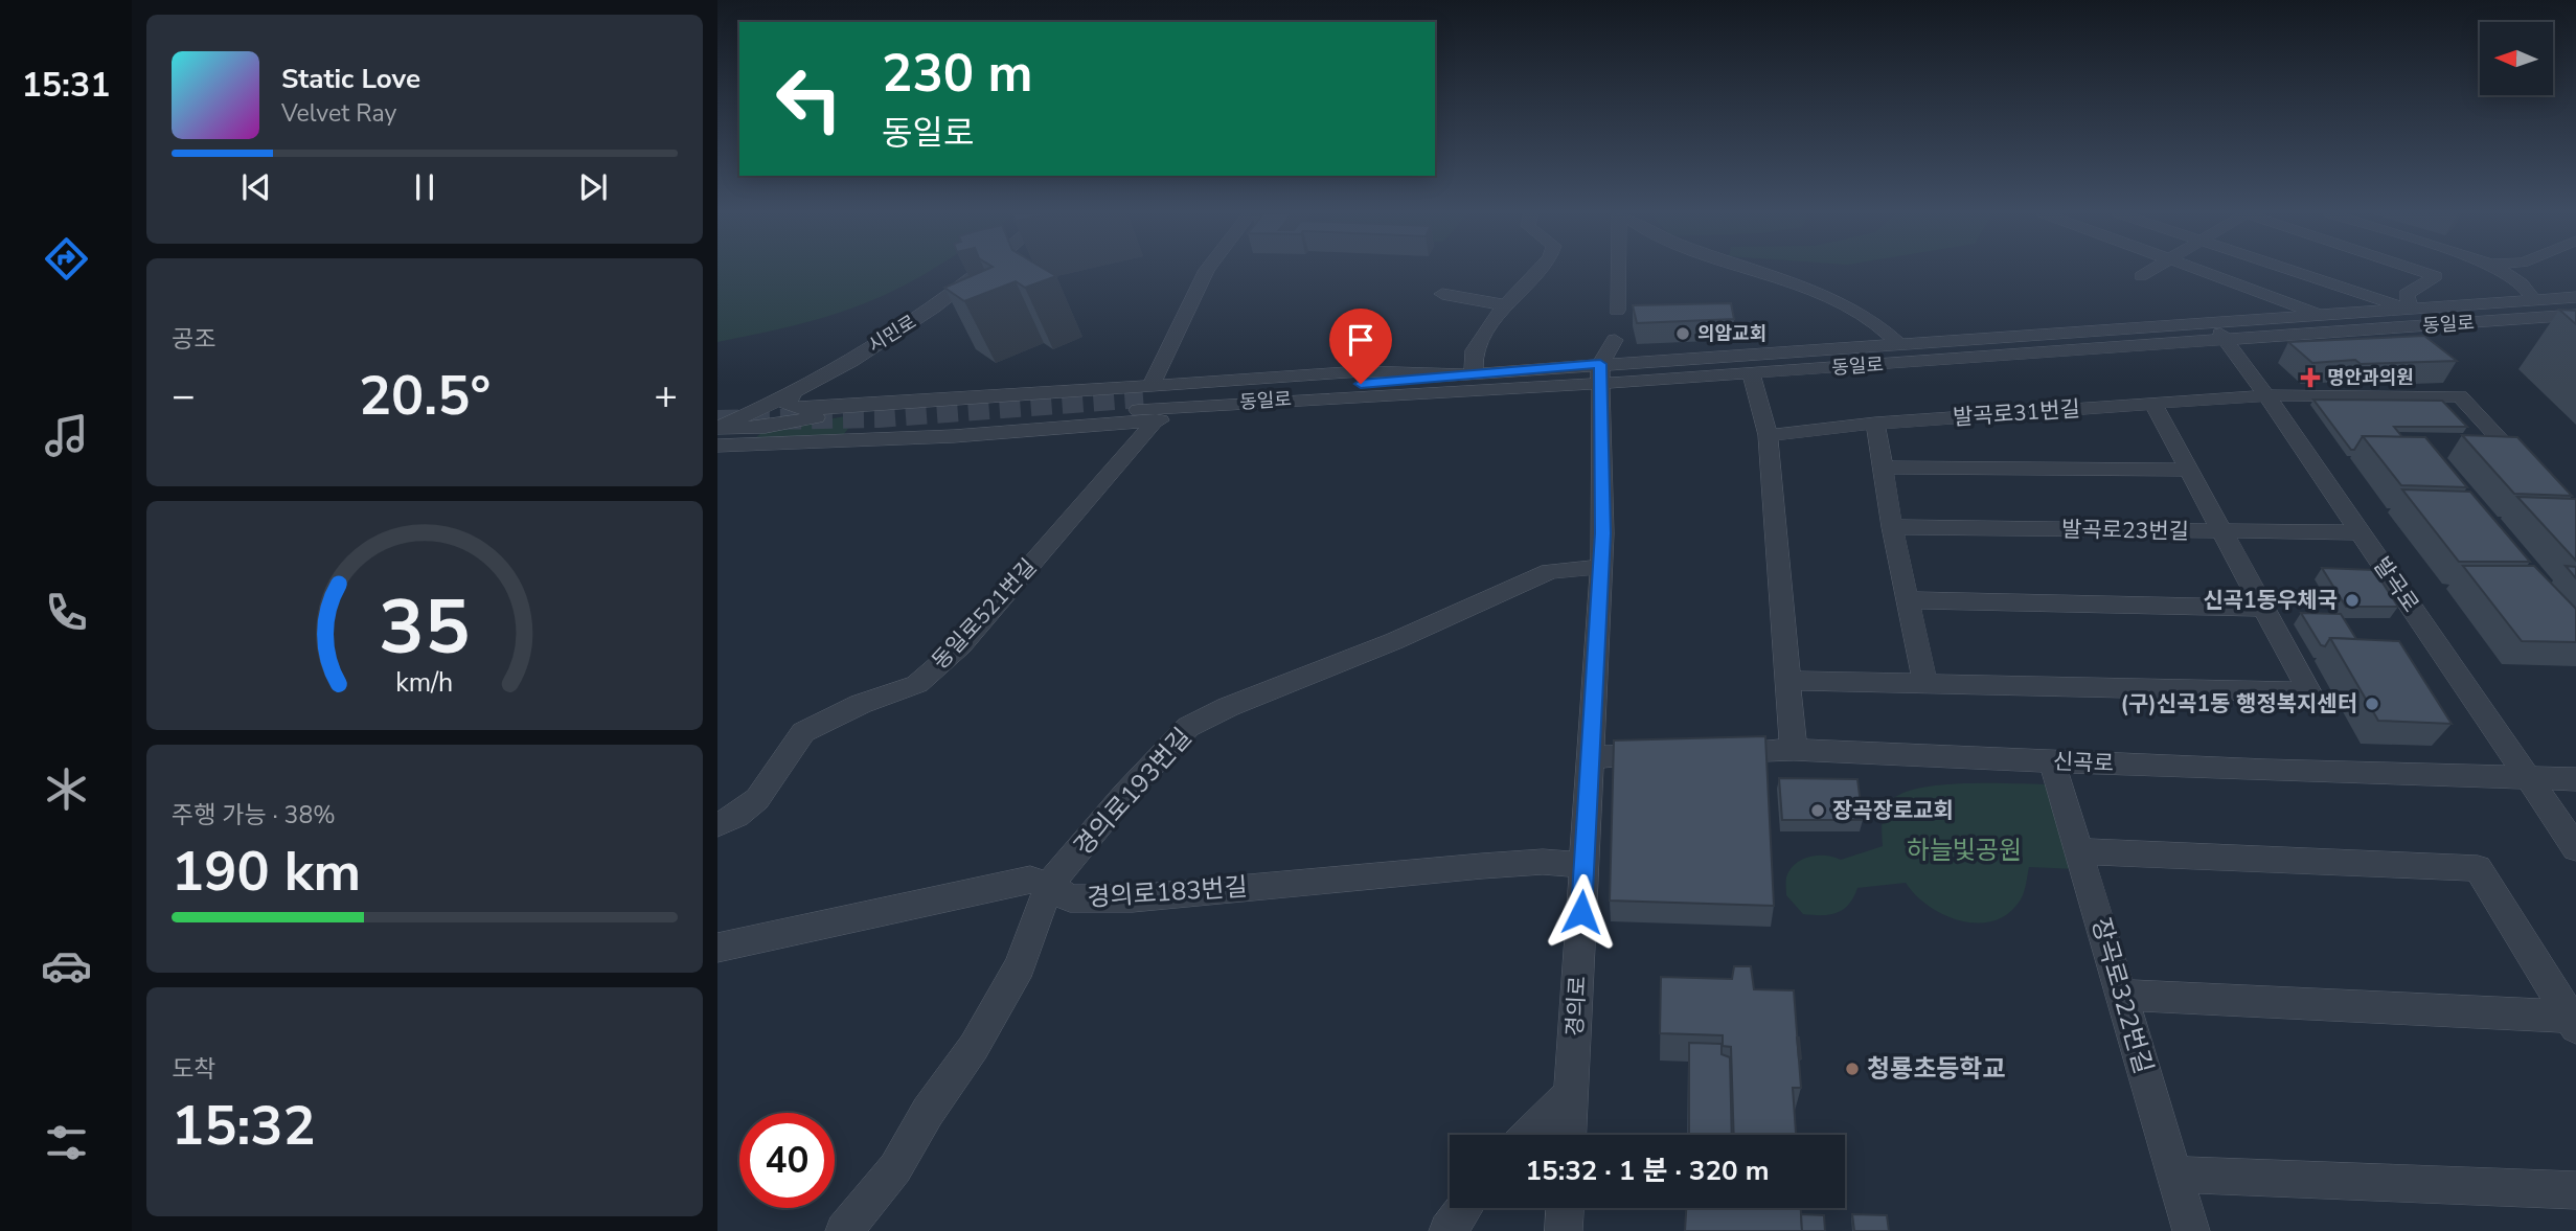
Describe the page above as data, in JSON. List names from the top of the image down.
{
  "streets": {
    "street": [
      "동일로",
      "시민로",
      "발곡로31번길",
      "발곡로23번길",
      "발곡로",
      "동일로521번길",
      "신곡로",
      "경의로193번길",
      "경의로183번길",
      "장곡로322번길",
      "경의로"
    ]
  },
  "crossings": [
    ["동일로", "발곡로"],
    ["동일로", "경의로"],
    ["발곡로31번길", "발곡로"],
    ["발곡로23번길", "발곡로"],
    ["발곡로", "신곡로"],
    ["신곡로", "장곡로322번길"],
    ["경의로193번길", "경의로183번길"],
    ["경의로193번길", "경의로"],
    ["경의로183번길", "경의로"]
  ],
  "parks": ["하늘빛공원"],
  "places": {
    "other": [
      "의암교회",
      "신곡1동우체국",
      "(구)신곡1동 행정복지센터",
      "장곡장로교회",
      "청룡초등학교"
    ],
    "health": ["명안과의원"]
  },
  "north": "left",
  "page": {
    "tabs": "15:31",
    "turn": ["230 m", "동일로"],
    "song": ["Static Love", "Velvet Ray"],
    "tile": [
      "공조",
      ["주행 가능 · 38%", "190 km"],
      ["도착", "15:32"]
    ],
    "heat": ["−", "20.5°", "+"],
    "limit": "40",
    "trip": "15:32 · 1 분 · 320 m",
    "gauge": ["35", "km/h"]
  }
}
